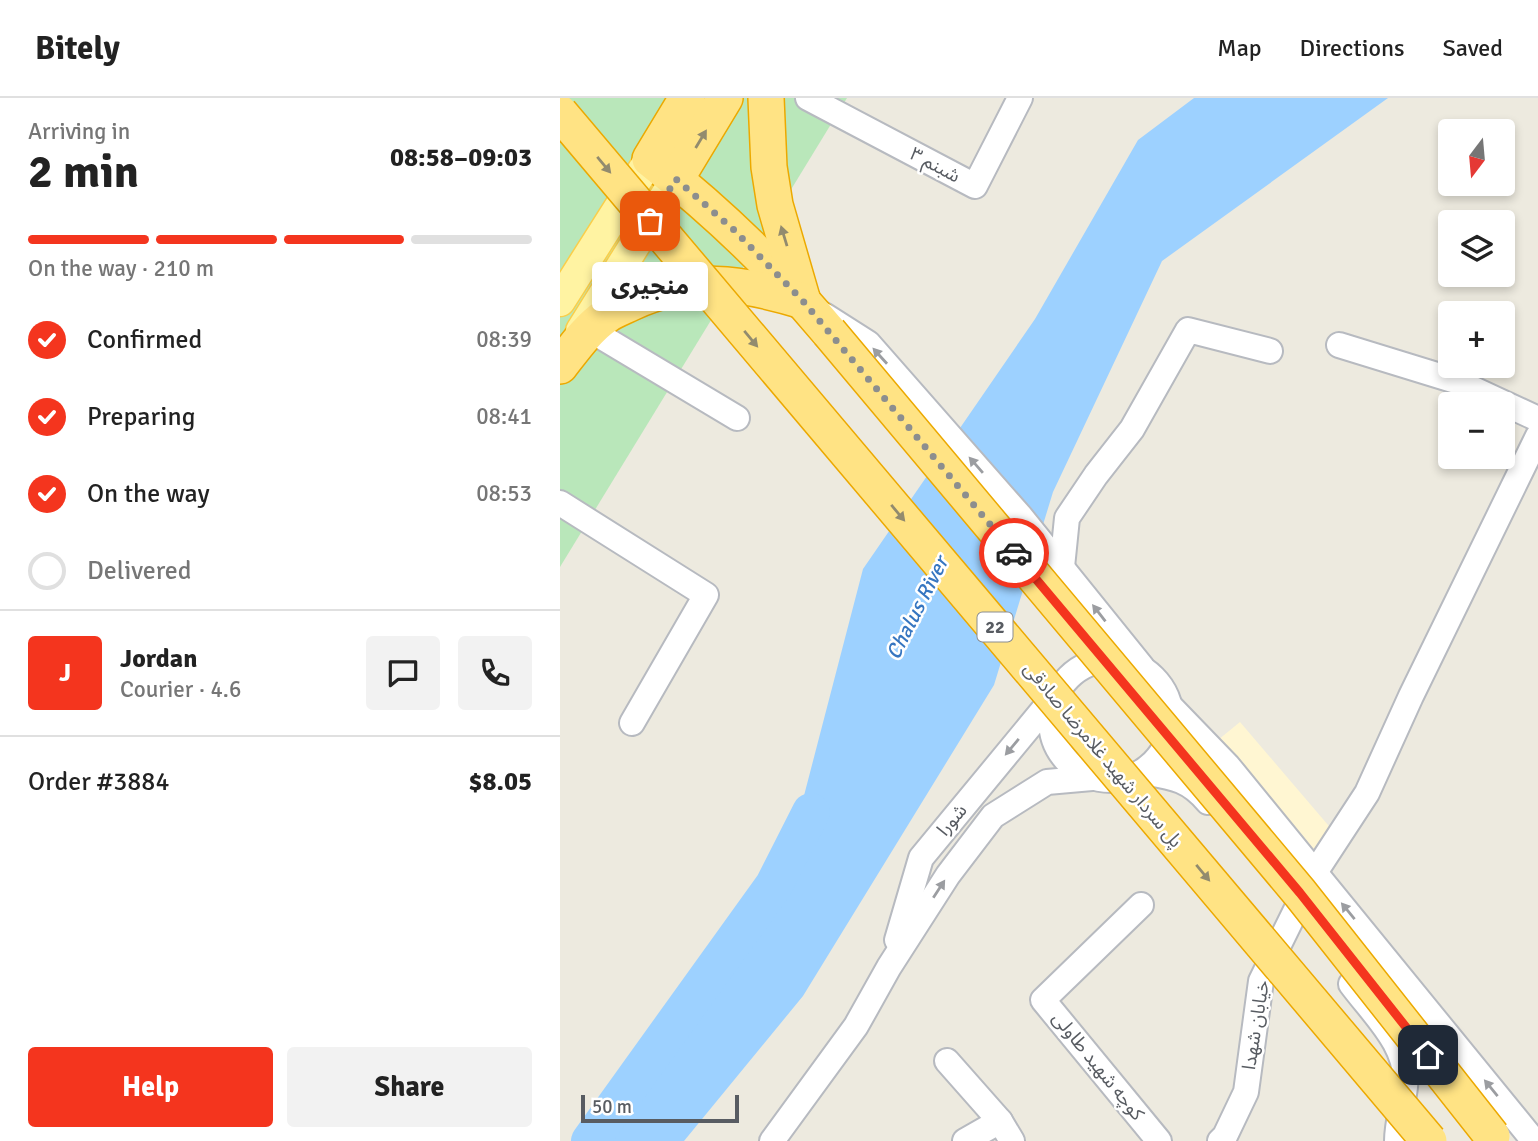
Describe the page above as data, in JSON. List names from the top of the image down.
{
  "streets": {
    "highway": ["22", "پل سردار شهید غلامرضا صادقی"],
    "street": [
      "شبنم ۳",
      "شورا",
      "خیابان شهدا",
      "کوچه شهید طاولی"
    ]
  },
  "water": ["Chalus River"],
  "places": ["منجیری"],
  "scale_bar": "50 m",
  "north": "bottom",
  "page": {
    "header": "Bitely",
    "nav": ["Map", "Directions", "Saved"],
    "heading": ["2 min", "Arriving in", "08:58–09:03"],
    "panel": [
      "Jordan",
      "Courier · 4.6",
      "Order #3884",
      "$8.05"
    ],
    "map_buttons": ["+", "−"],
    "bar": "On the way · 210 m",
    "bubble": "منجیری",
    "list": [
      ["Confirmed", "08:39"],
      ["Preparing", "08:41"],
      ["On the way", "08:53"],
      "Delivered"
    ],
    "round": "J",
    "buttons": ["Help", "Share"],
    "scale": "50 m"
  }
}
